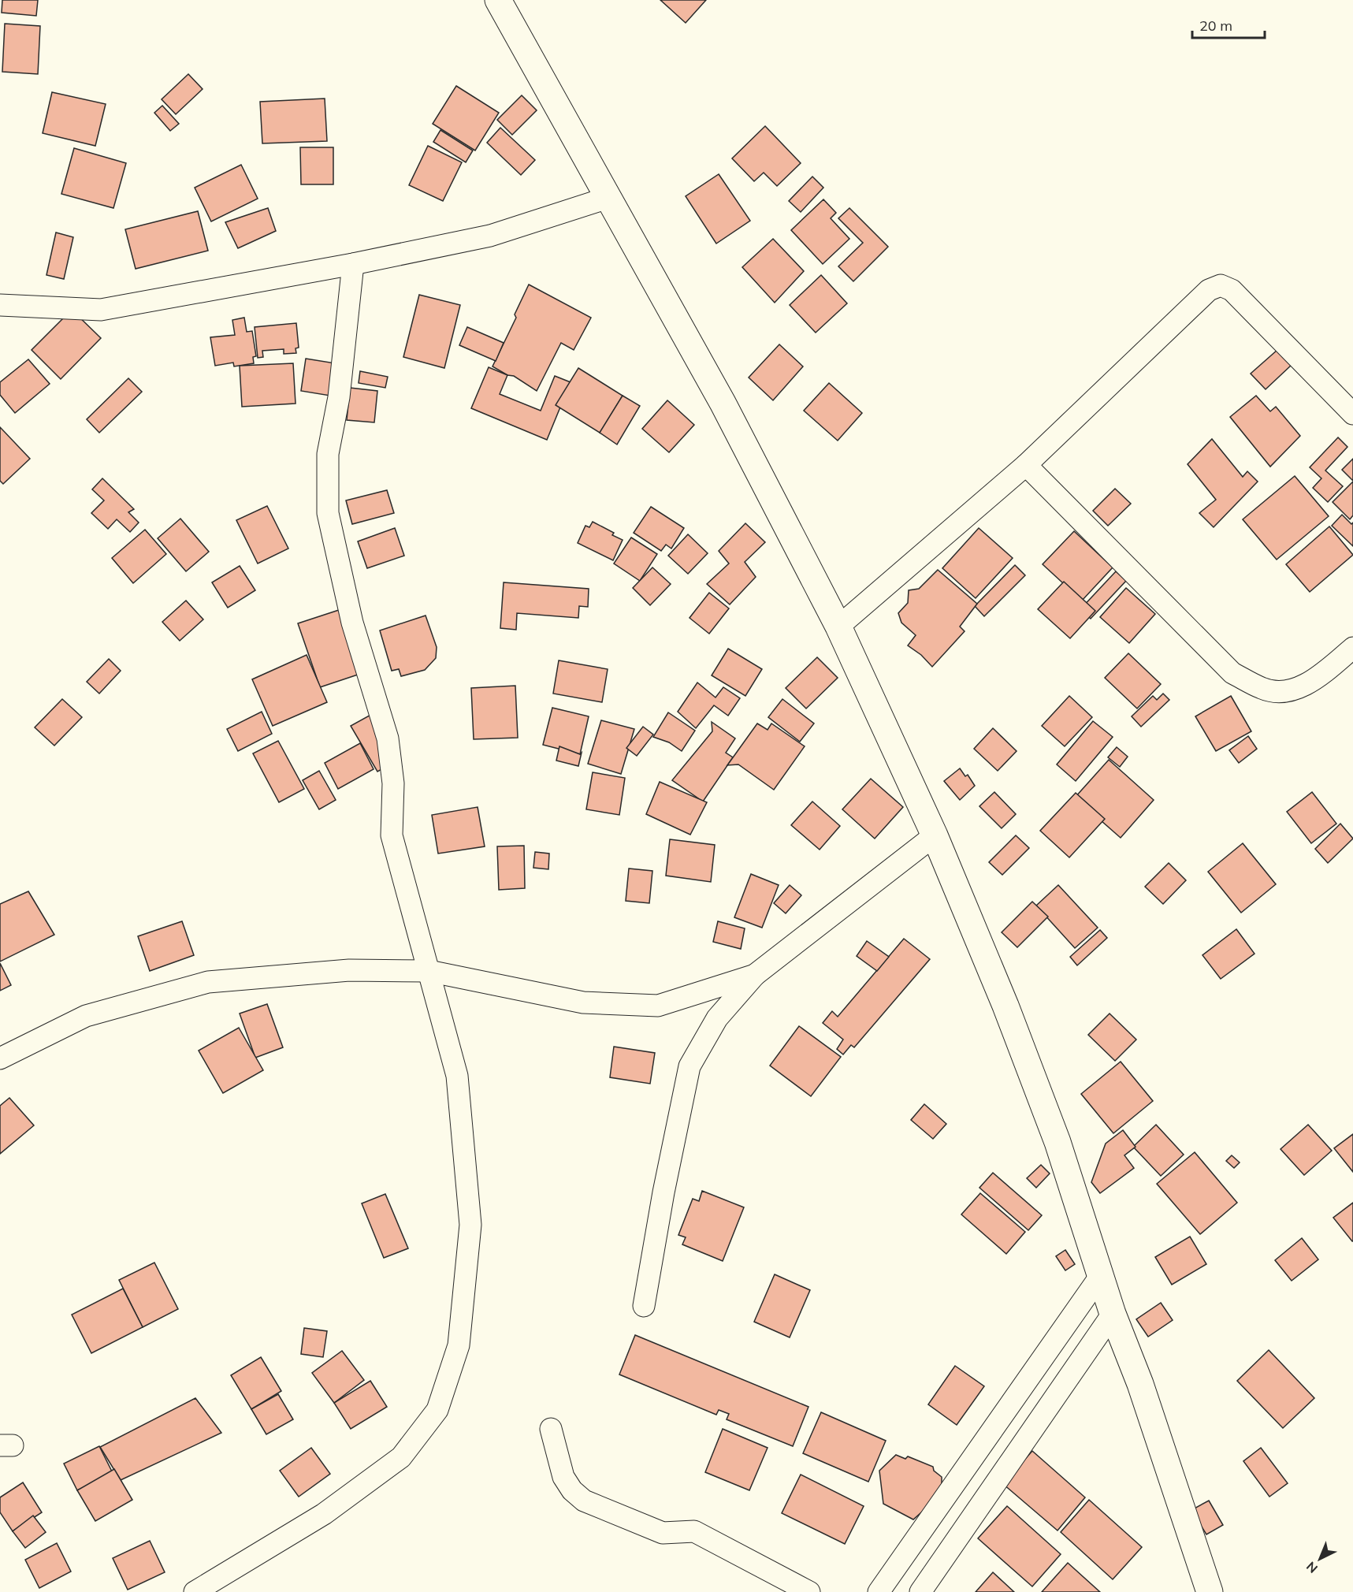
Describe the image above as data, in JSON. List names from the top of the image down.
{
  "scale_bar": "20 m",
  "north": "bottom left"
}
